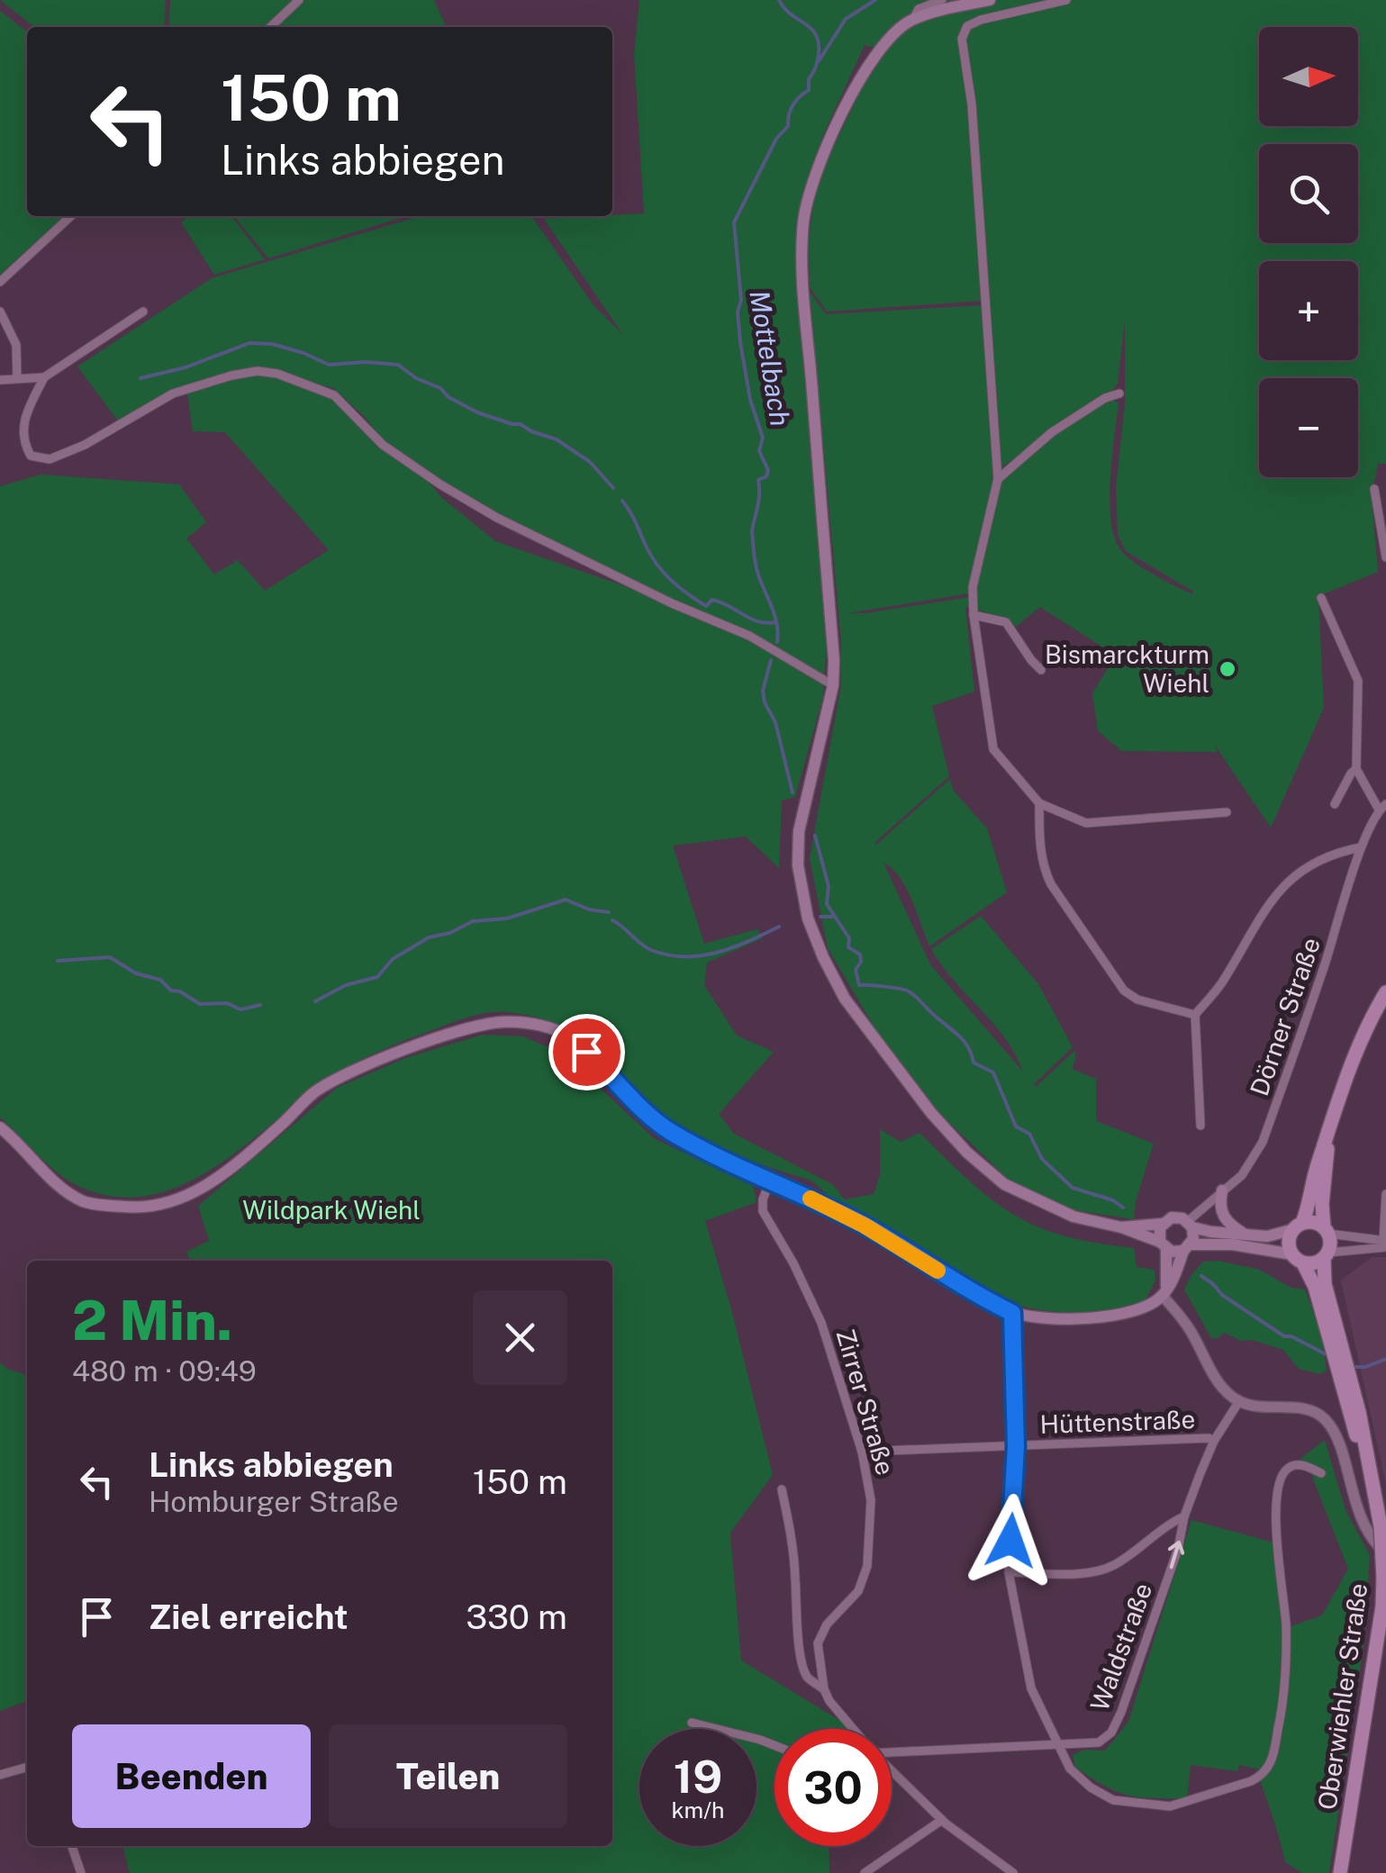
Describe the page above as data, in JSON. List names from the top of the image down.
{
  "streets": {
    "main road": ["Oberwiehler Straße"],
    "street": [
      "Dörner Straße",
      "Zirrer Straße",
      "Hüttenstraße",
      "Waldstraße"
    ]
  },
  "crossings": [
    ["Zirrer Straße", "Hüttenstraße"],
    ["Hüttenstraße", "Waldstraße"]
  ],
  "one_way": ["Waldstraße"],
  "water": ["Mottelbach"],
  "parks": ["Wildpark Wiehl"],
  "places": ["Bismarckturm Wiehl"],
  "north": "right",
  "page": {
    "map_buttons": ["+", "−"],
    "turn": ["150 m", "Links abbiegen"],
    "heading": ["2 Min.", "480 m · 09:49"],
    "list": [
      {
        "name": "Links abbiegen",
        "note": "Homburger Straße",
        "value": "150 m"
      },
      {
        "name": "Ziel erreicht",
        "value": "330 m"
      }
    ],
    "buttons": ["Beenden", "Teilen"],
    "speed": "19 km/h",
    "limit": "30"
  }
}
